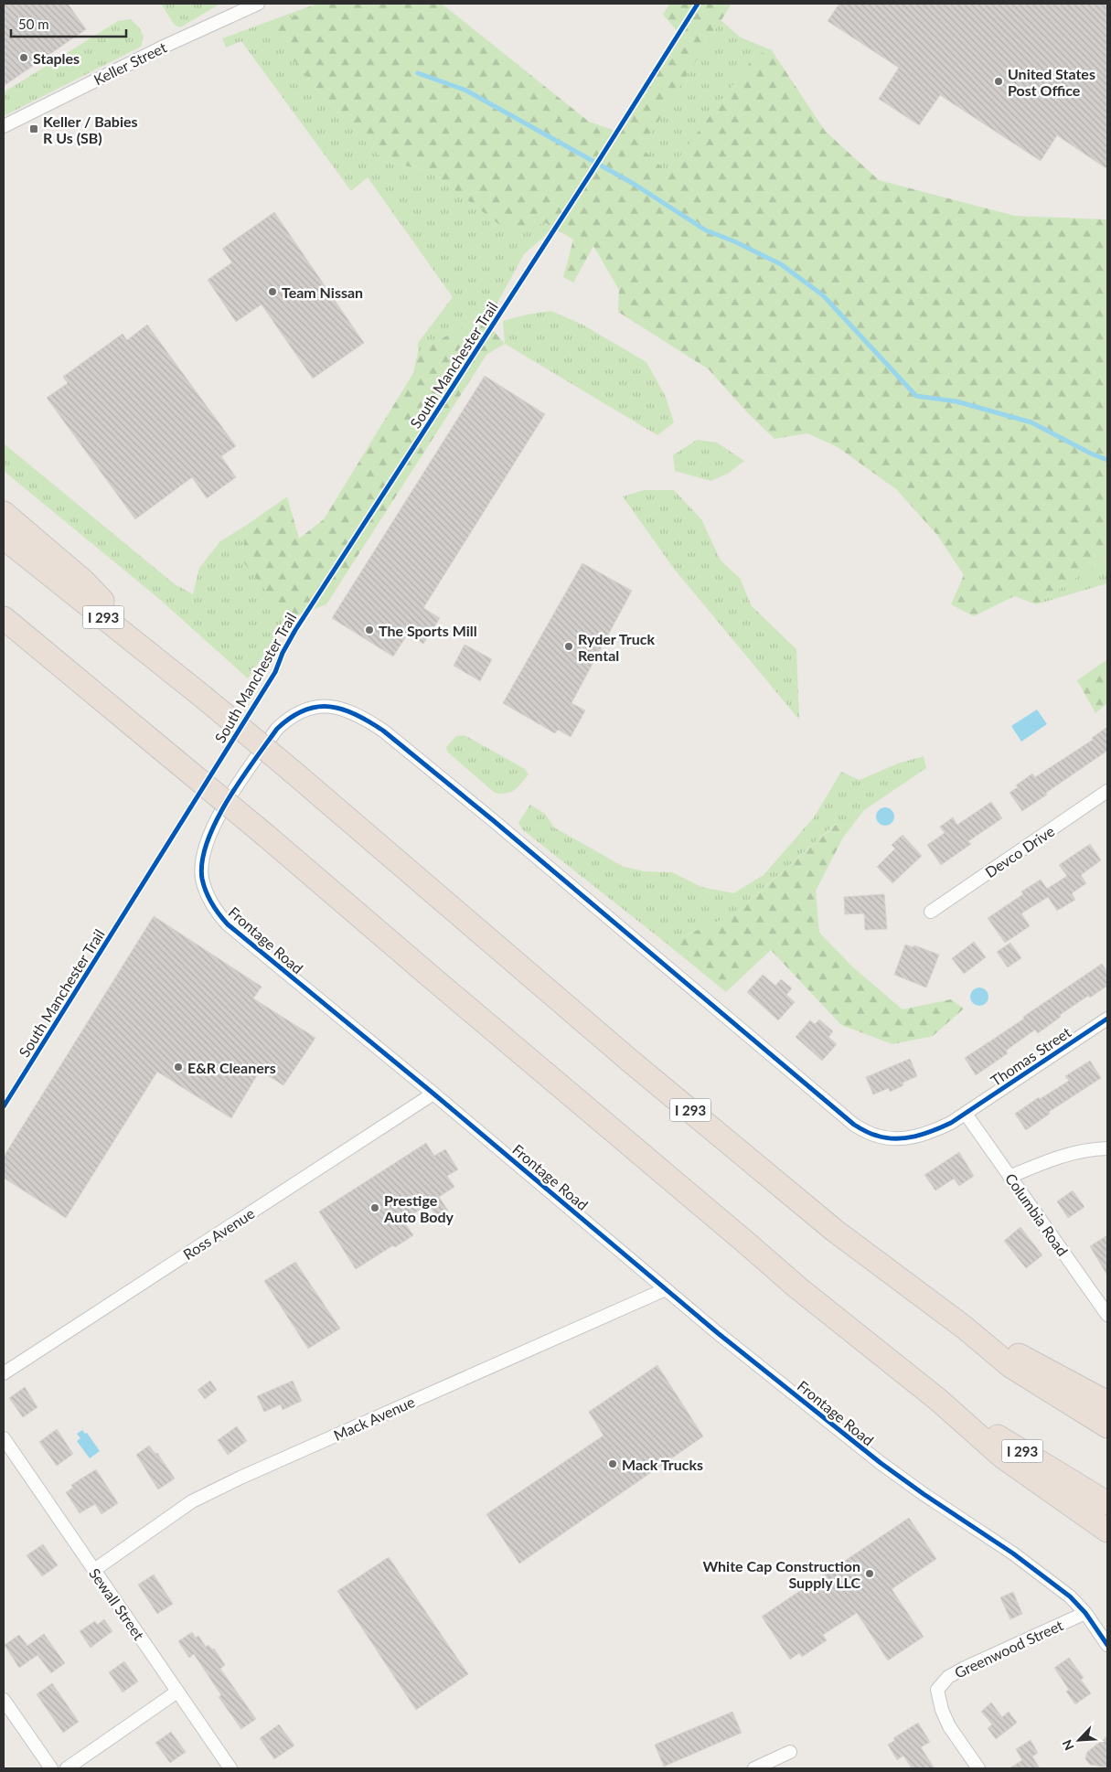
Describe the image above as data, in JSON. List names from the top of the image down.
{
  "streets": {
    "highway": ["I 293"],
    "street": [
      "Keller Street",
      "Devco Drive",
      "Frontage Road",
      "Thomas Street",
      "Columbia Road",
      "Ross Avenue",
      "Mack Avenue",
      "Sewall Street",
      "Greenwood Street"
    ],
    "cycle path": ["South Manchester Trail"]
  },
  "crossings": [
    ["Frontage Road", "Thomas Street"],
    ["Frontage Road", "Columbia Road"],
    ["Frontage Road", "Ross Avenue"],
    ["Frontage Road", "Mack Avenue"],
    ["Frontage Road", "Greenwood Street"],
    ["Thomas Street", "Columbia Road"],
    ["Mack Avenue", "Sewall Street"]
  ],
  "places": {
    "other": [
      "Staples",
      "United States Post Office",
      "Team Nissan",
      "The Sports Mill",
      "Ryder Truck Rental",
      "E&R Cleaners",
      "Prestige Auto Body",
      "Mack Trucks",
      "White Cap Construction Supply LLC"
    ],
    "transit": ["Keller / Babies R Us (SB)"]
  },
  "scale_bar": "50 m",
  "north": "bottom left"
}
